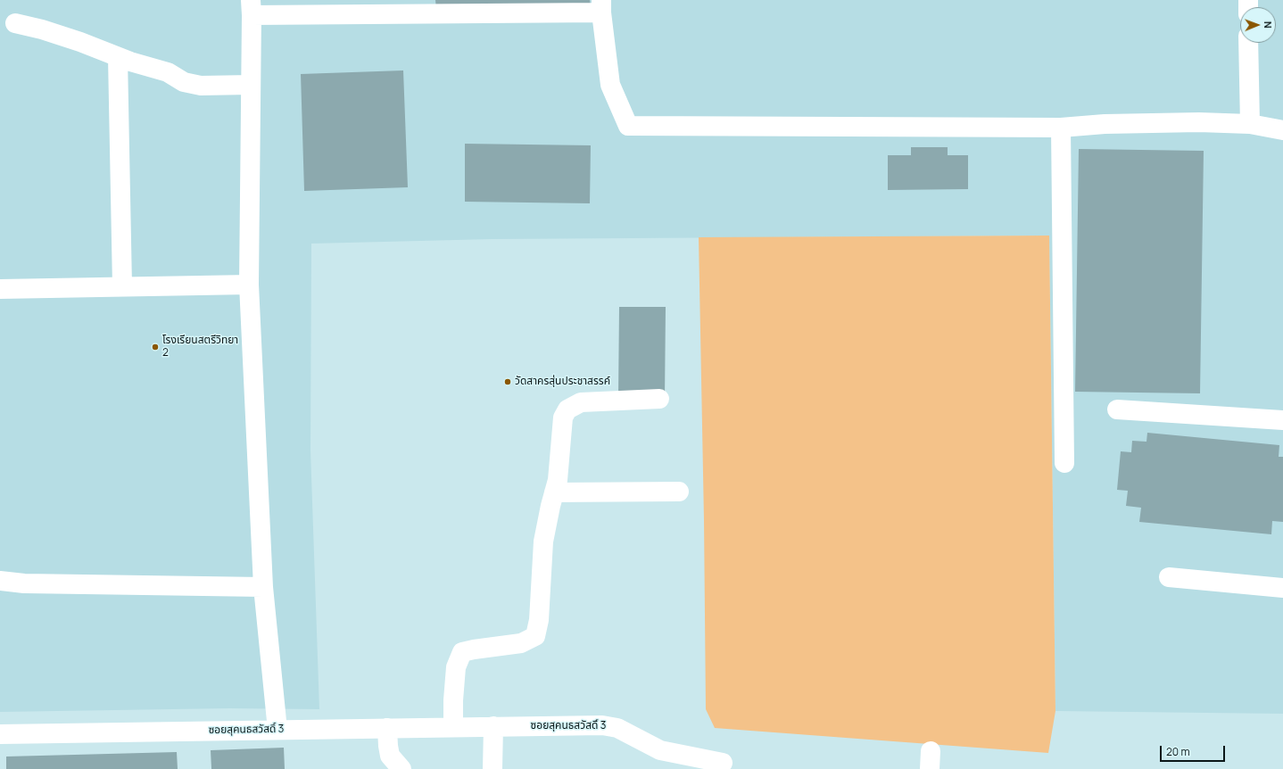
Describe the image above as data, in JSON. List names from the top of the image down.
{
  "streets": {
    "street": ["ซอยสุคนธสวัสดิ์ 3"]
  },
  "places": ["โรงเรียนสตรีวิทยา 2", "วัดสาครสุ่นประชาสรรค์"],
  "scale_bar": "20 m",
  "north": "right"
}
